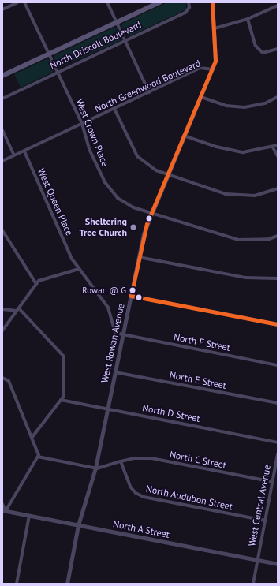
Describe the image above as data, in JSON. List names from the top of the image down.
{
  "streets": {
    "main road": ["North Driscoll Boulevard"],
    "street": [
      "North Greenwood Boulevard",
      "West Crown Place",
      "West Queen Place",
      "North F Street",
      "West Rowan Avenue",
      "North E Street",
      "North D Street",
      "North C Street",
      "North Audubon Street",
      "West Central Avenue",
      "North A Street"
    ]
  },
  "crossings": [
    ["North Driscoll Boulevard", "West Crown Place"],
    ["North Greenwood Boulevard", "West Crown Place"],
    ["North Greenwood Boulevard", "West Queen Place"],
    ["North Greenwood Boulevard", "West Rowan Avenue"],
    ["West Crown Place", "West Rowan Avenue"],
    ["West Queen Place", "North F Street"],
    ["West Queen Place", "West Rowan Avenue"],
    ["North F Street", "West Rowan Avenue"],
    ["West Rowan Avenue", "North E Street"],
    ["West Rowan Avenue", "North D Street"],
    ["West Rowan Avenue", "North A Street"],
    ["North C Street", "North Audubon Street"],
    ["North C Street", "West Central Avenue"],
    ["North Audubon Street", "West Central Avenue"],
    ["West Central Avenue", "North A Street"]
  ],
  "places": ["Sheltering Tree Church", "Rowan @ G"]
}
